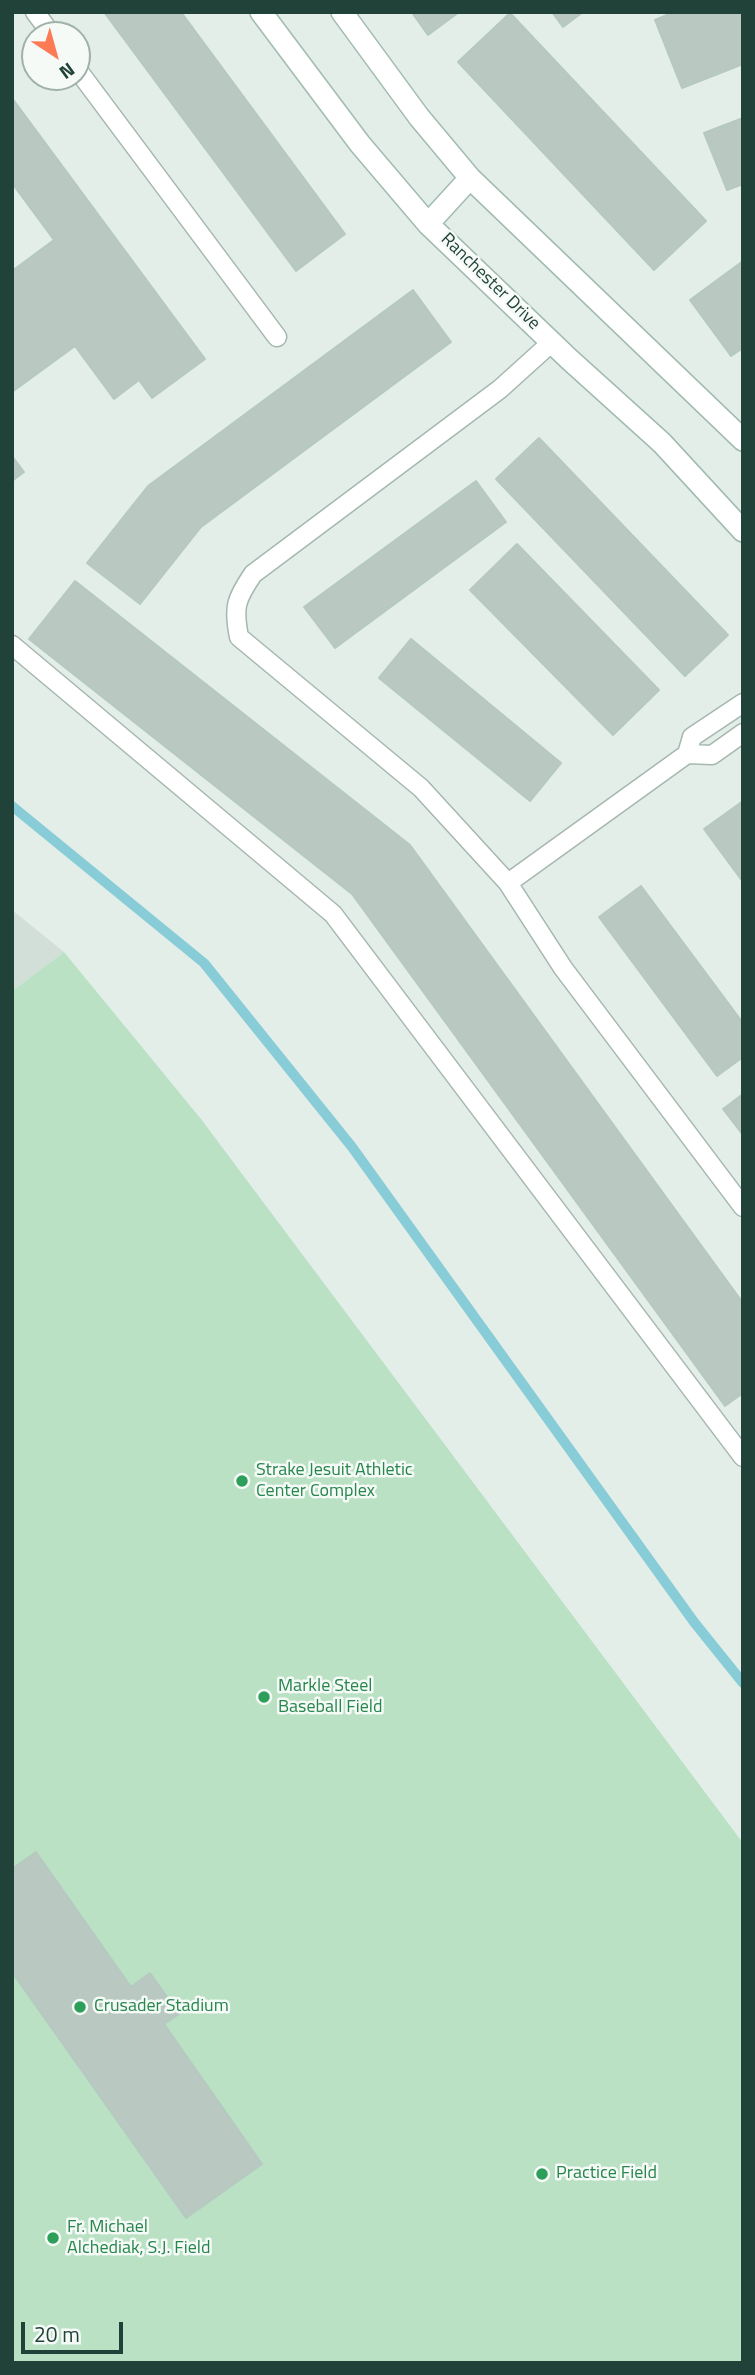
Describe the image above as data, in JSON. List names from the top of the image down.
{
  "streets": {
    "street": ["Ranchester Drive"]
  },
  "places": [
    "Strake Jesuit Athletic Center Complex",
    "Markle Steel Baseball Field",
    "Crusader Stadium",
    "Practice Field",
    "Fr. Michael Alchediak, S.J. Field"
  ],
  "scale_bar": "20 m",
  "north": "bottom right"
}
